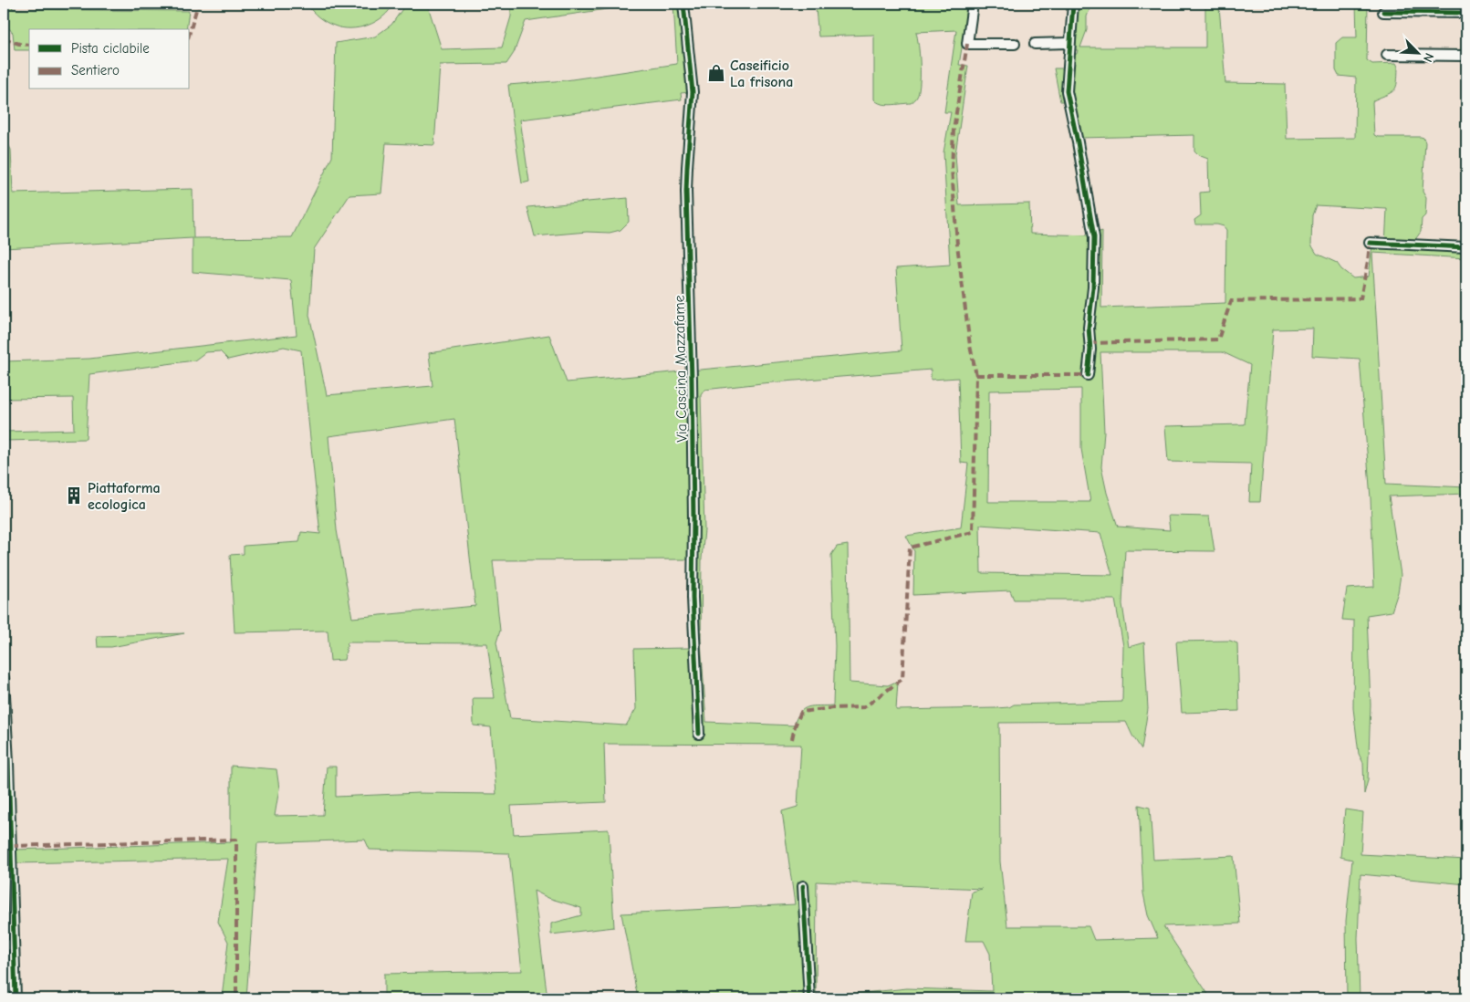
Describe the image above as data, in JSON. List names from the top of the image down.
{
  "streets": {
    "street": ["Via Cascina Mazzafame"]
  },
  "places": {
    "shop": ["Caseificio La frisona"],
    "building": ["Piattaforma ecologica"]
  },
  "legend": ["Pista ciclabile", "Sentiero"],
  "north": "bottom right"
}
